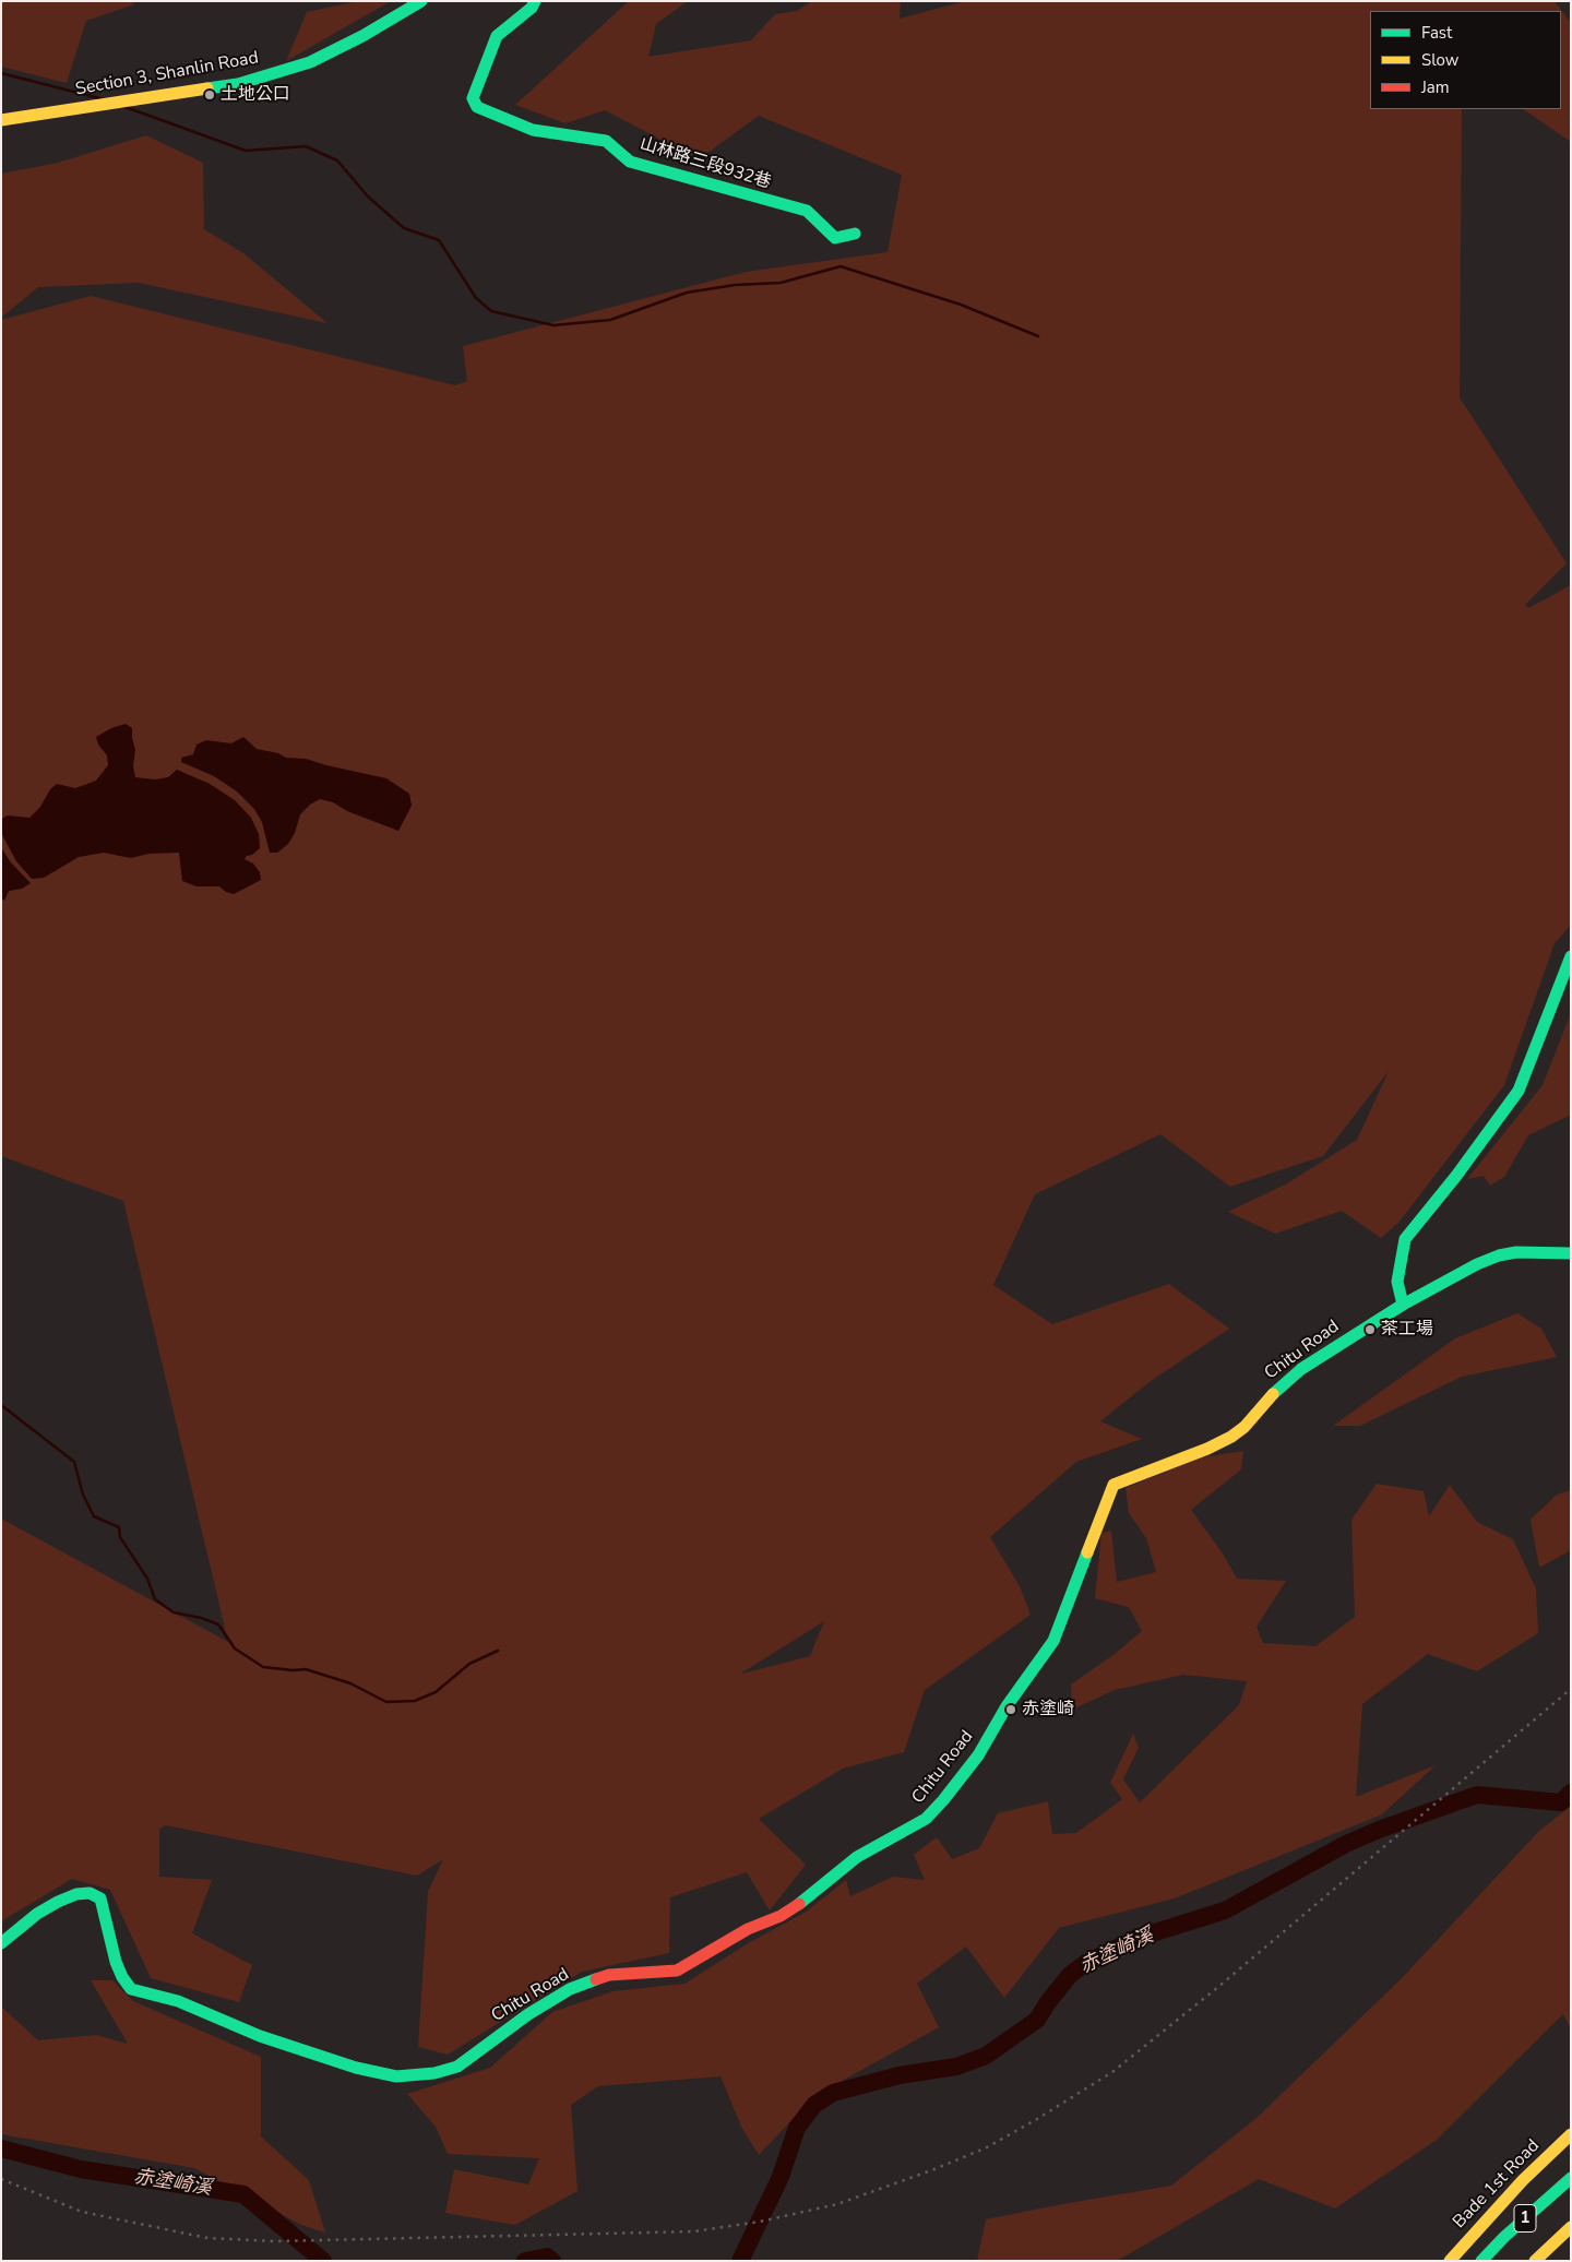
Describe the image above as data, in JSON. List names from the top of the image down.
{
  "streets": {
    "main road": [
      "Section 3, Shanlin Road",
      "山林路三段932巷",
      "Chitu Road",
      "Bade 1st Road",
      "1"
    ]
  },
  "water": ["赤塗崎溪"],
  "places": ["土地公口", "茶工場", "赤塗崎"],
  "legend": ["Fast", "Slow", "Jam"]
}
